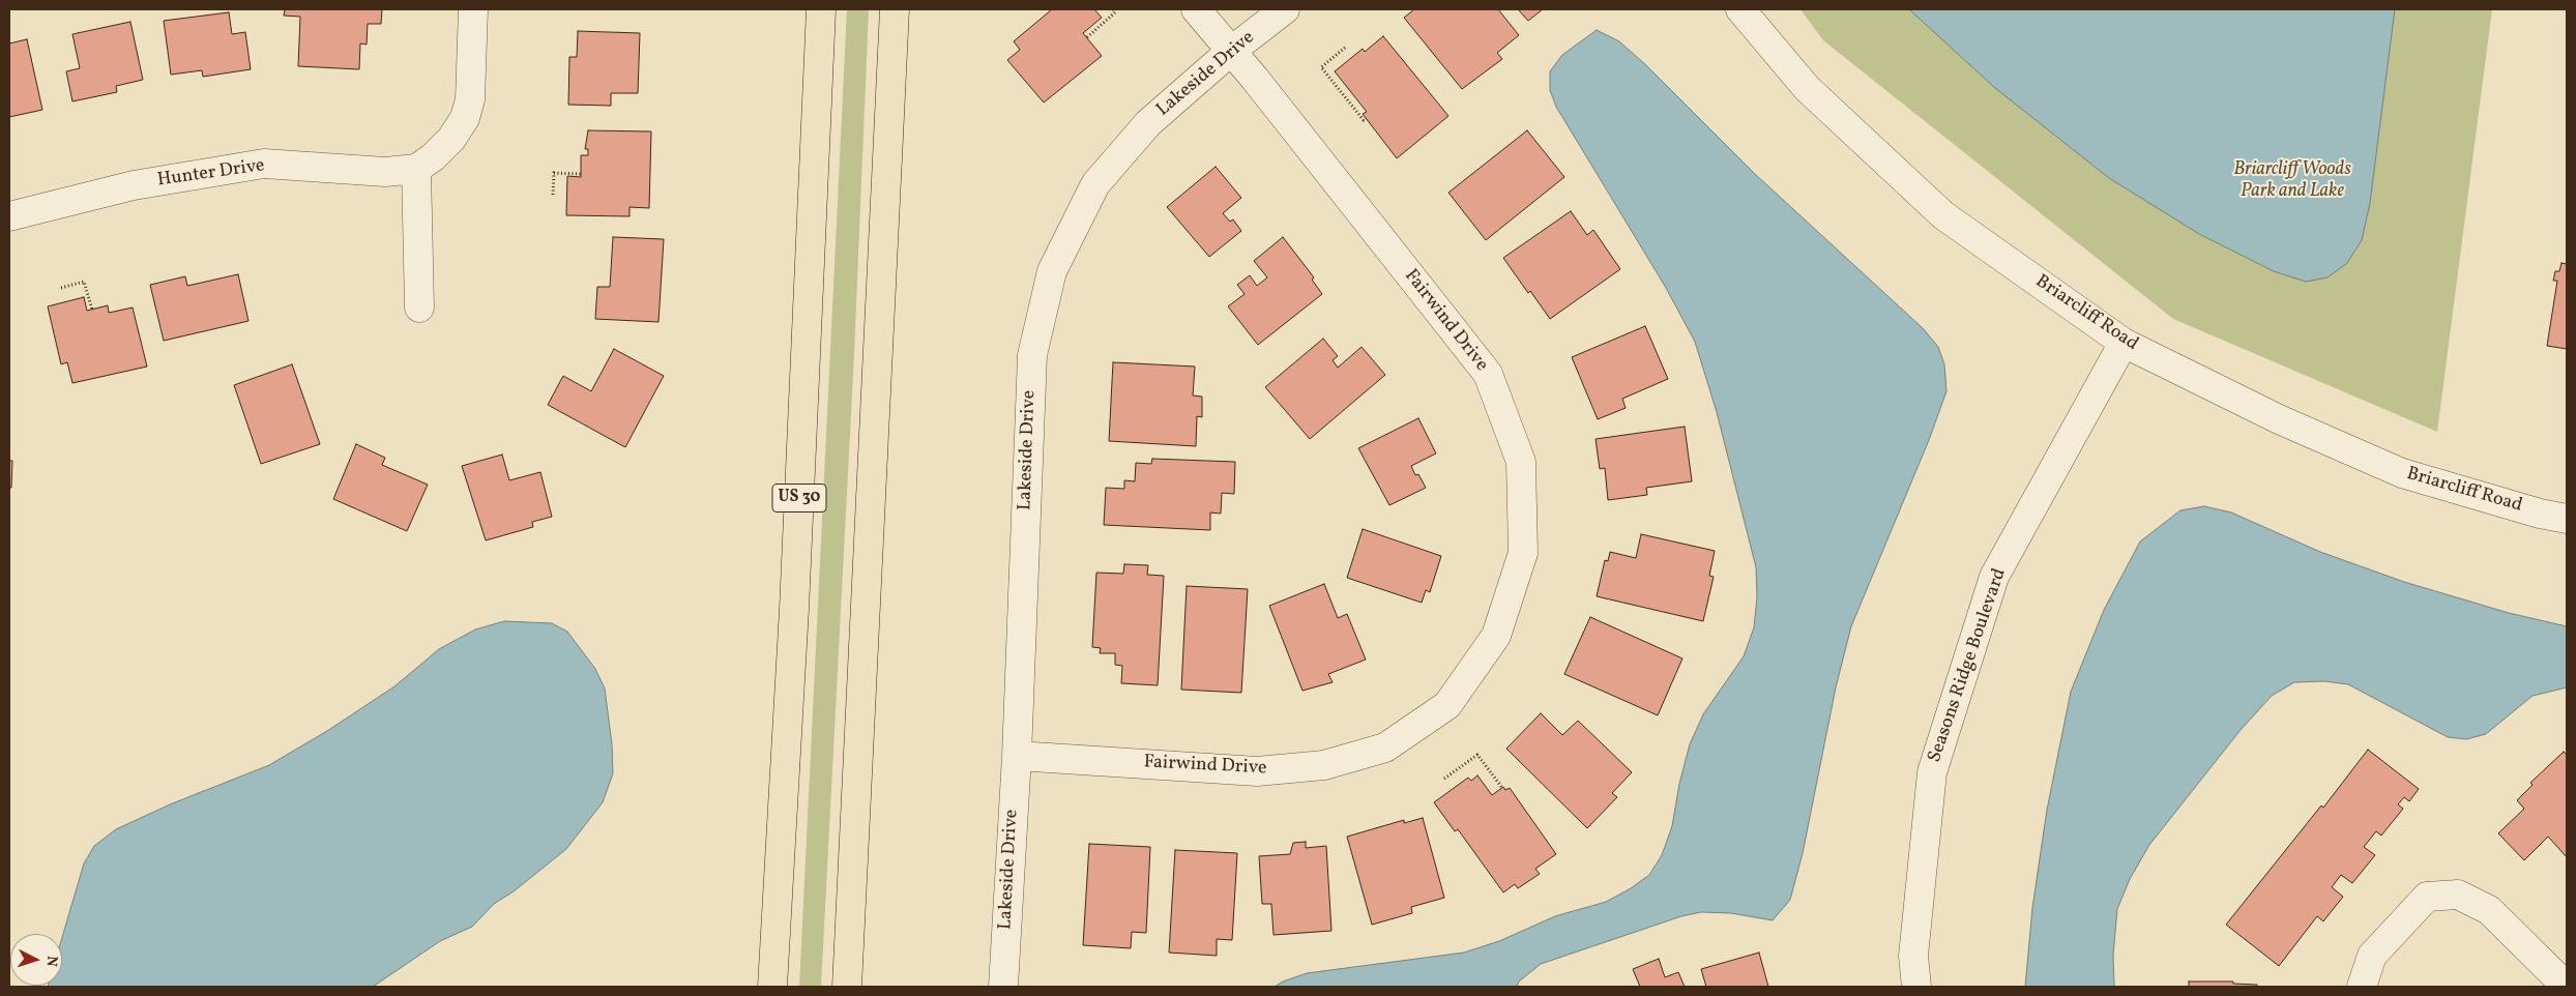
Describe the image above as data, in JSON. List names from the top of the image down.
{
  "streets": {
    "main road": ["US 30"],
    "street": [
      "Lakeside Drive",
      "Hunter Drive",
      "Briarcliff Road",
      "Fairwind Drive",
      "Seasons Ridge Boulevard"
    ]
  },
  "crossings": [
    ["Lakeside Drive", "Fairwind Drive"],
    ["Briarcliff Road", "Seasons Ridge Boulevard"]
  ],
  "parks": ["Briarcliff Woods Park and Lake"],
  "north": "right"
}
